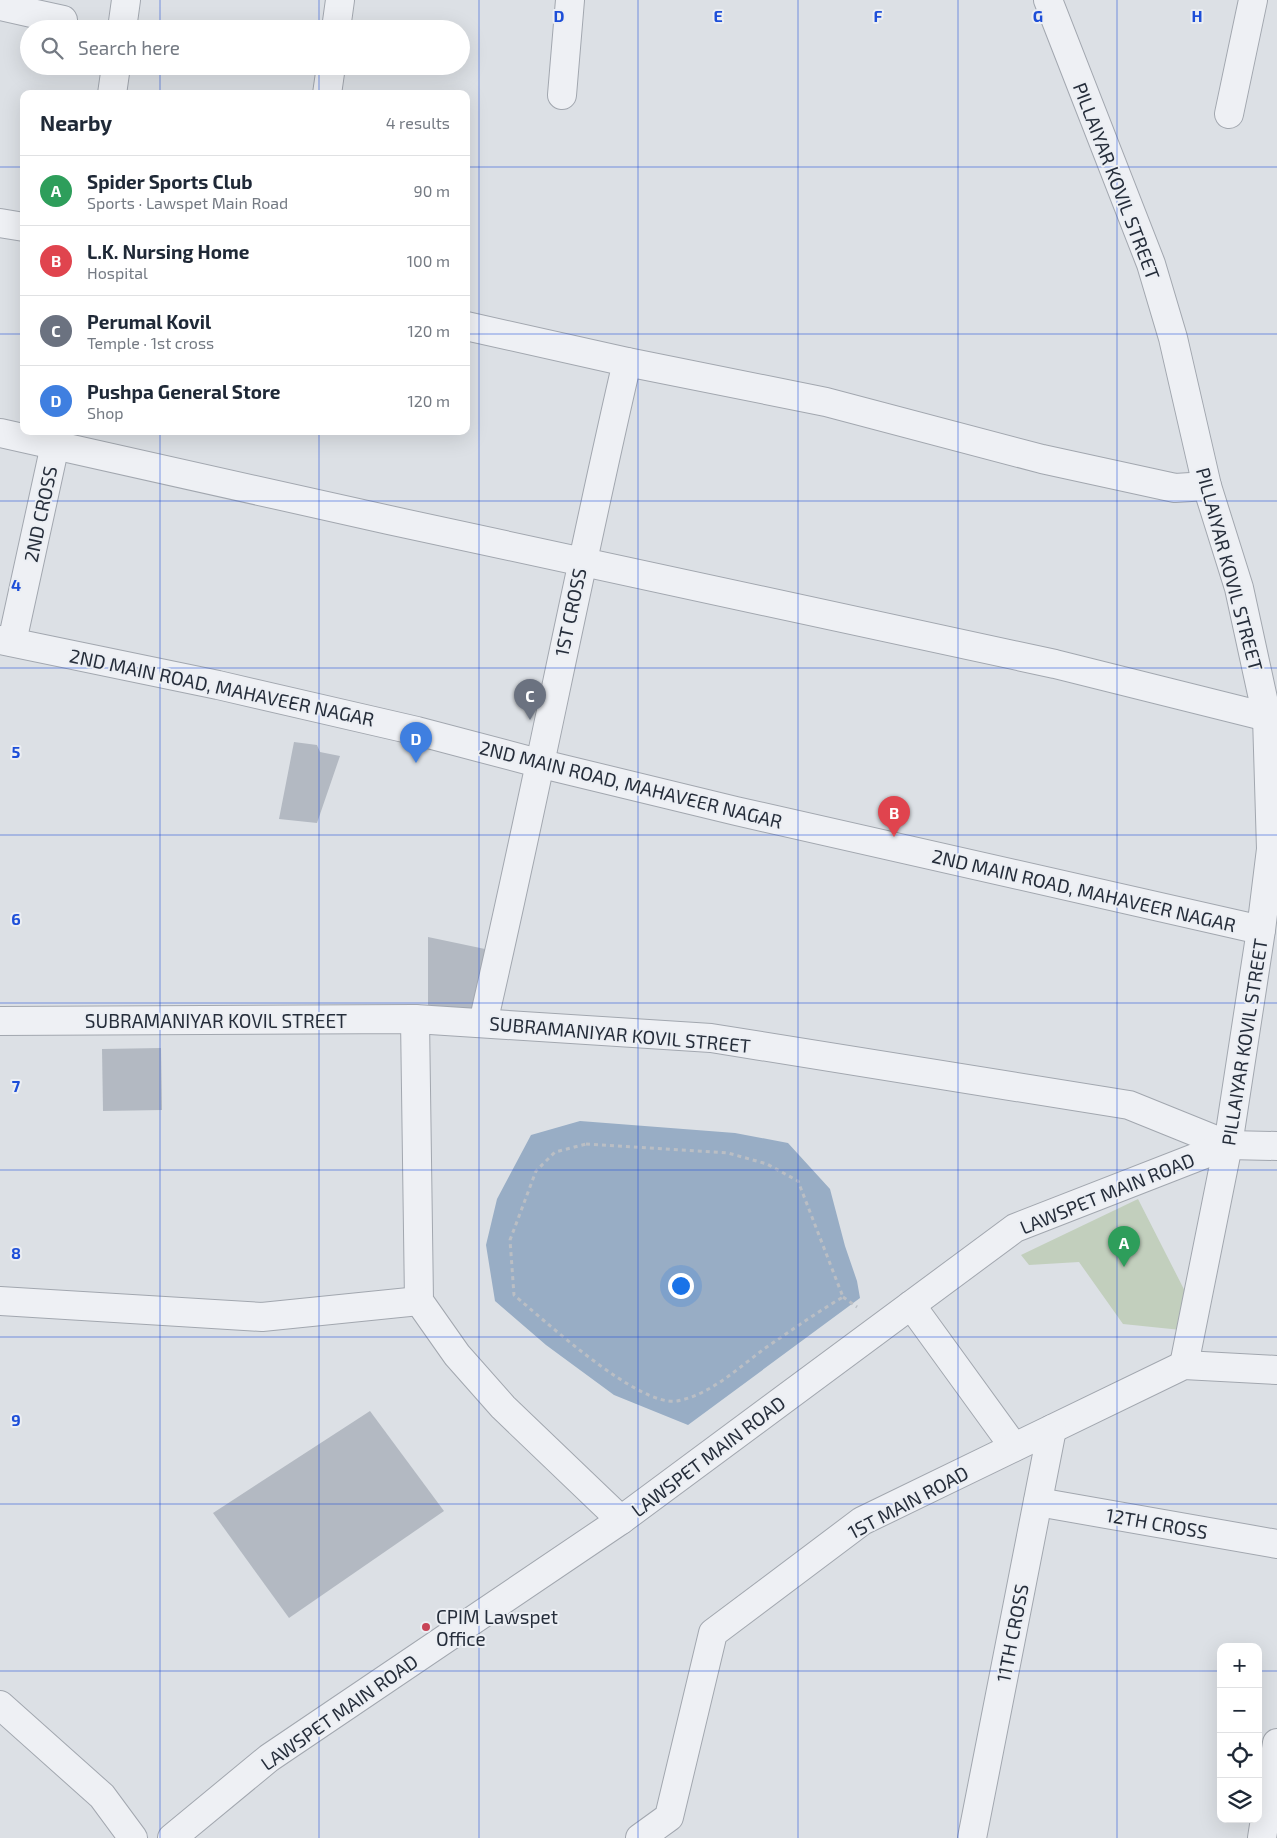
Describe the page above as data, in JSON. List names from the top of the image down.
{
  "streets": {
    "street": [
      "PILLAIYAR KOVIL STREET",
      "2ND CROSS",
      "1ST CROSS",
      "2ND MAIN ROAD, MAHAVEER NAGAR",
      "SUBRAMANIYAR KOVIL STREET",
      "LAWSPET MAIN ROAD",
      "1ST MAIN ROAD",
      "12TH CROSS",
      "11TH CROSS"
    ]
  },
  "crossings": [
    ["PILLAIYAR KOVIL STREET", "2ND MAIN ROAD, MAHAVEER NAGAR"],
    ["PILLAIYAR KOVIL STREET", "SUBRAMANIYAR KOVIL STREET"],
    ["PILLAIYAR KOVIL STREET", "LAWSPET MAIN ROAD"],
    ["PILLAIYAR KOVIL STREET", "1ST MAIN ROAD"],
    ["2ND CROSS", "2ND MAIN ROAD, MAHAVEER NAGAR"],
    ["1ST CROSS", "2ND MAIN ROAD, MAHAVEER NAGAR"],
    ["1ST CROSS", "SUBRAMANIYAR KOVIL STREET"],
    ["SUBRAMANIYAR KOVIL STREET", "LAWSPET MAIN ROAD"],
    ["1ST MAIN ROAD", "11TH CROSS"],
    ["12TH CROSS", "11TH CROSS"]
  ],
  "places": ["CPIM Lawspet Office"],
  "page": {
    "search": "Search here",
    "heading": ["Nearby", "4 results"],
    "list": [
      {
        "mark": "A",
        "name": "Spider Sports Club",
        "note": "Sports · Lawspet Main Road",
        "value": "90 m"
      },
      {
        "mark": "B",
        "name": "L.K. Nursing Home",
        "note": "Hospital",
        "value": "100 m"
      },
      {
        "mark": "C",
        "name": "Perumal Kovil",
        "note": "Temple · 1st cross",
        "value": "120 m"
      },
      {
        "mark": "D",
        "name": "Pushpa General Store",
        "note": "Shop",
        "value": "120 m"
      }
    ],
    "pins": [
      "C",
      "D",
      "B",
      "A"
    ],
    "map_buttons": ["+", "−"]
  },
  "grid": {
    "columns": [
      "D",
      "E",
      "F",
      "G",
      "H"
    ],
    "rows": [
      "4",
      "5",
      "6",
      "7",
      "8",
      "9"
    ]
  }
}
